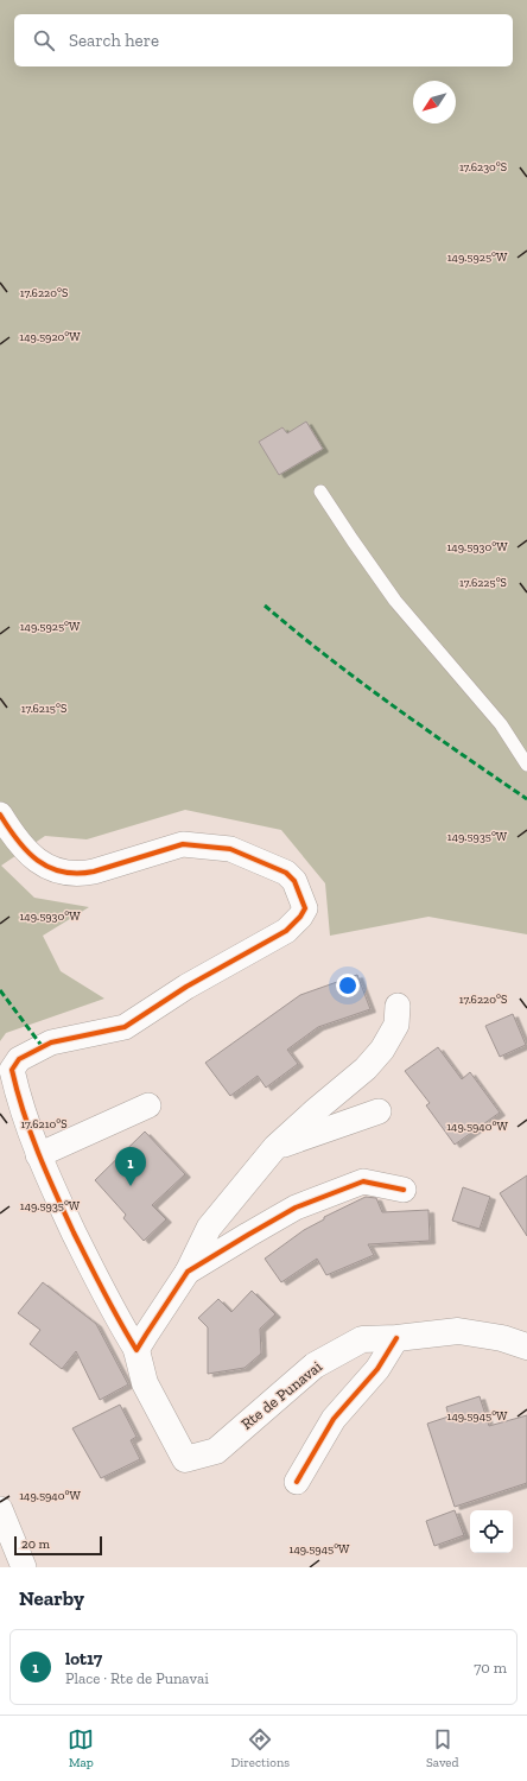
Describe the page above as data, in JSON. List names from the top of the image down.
{
  "streets": {
    "main road": ["Rte de Punavai"]
  },
  "scale_bar": "20 m",
  "north": "bottom left",
  "page": {
    "search": "Search here",
    "pins": "1",
    "scale": "20 m",
    "heading": "Nearby",
    "list": [
      {
        "mark": "1",
        "name": "lot17",
        "note": "Place · Rte de Punavai",
        "value": "70 m"
      }
    ],
    "nav": ["Map", "Directions", "Saved"]
  },
  "coordinates": [
    "17.6230°S",
    "149.5925°W",
    "17.6220°S",
    "149.5920°W",
    "149.5930°W",
    "17.6225°S",
    "17.6215°S",
    "149.5935°W",
    "17.6210°S",
    "149.5940°W",
    "149.5945°W"
  ]
}
